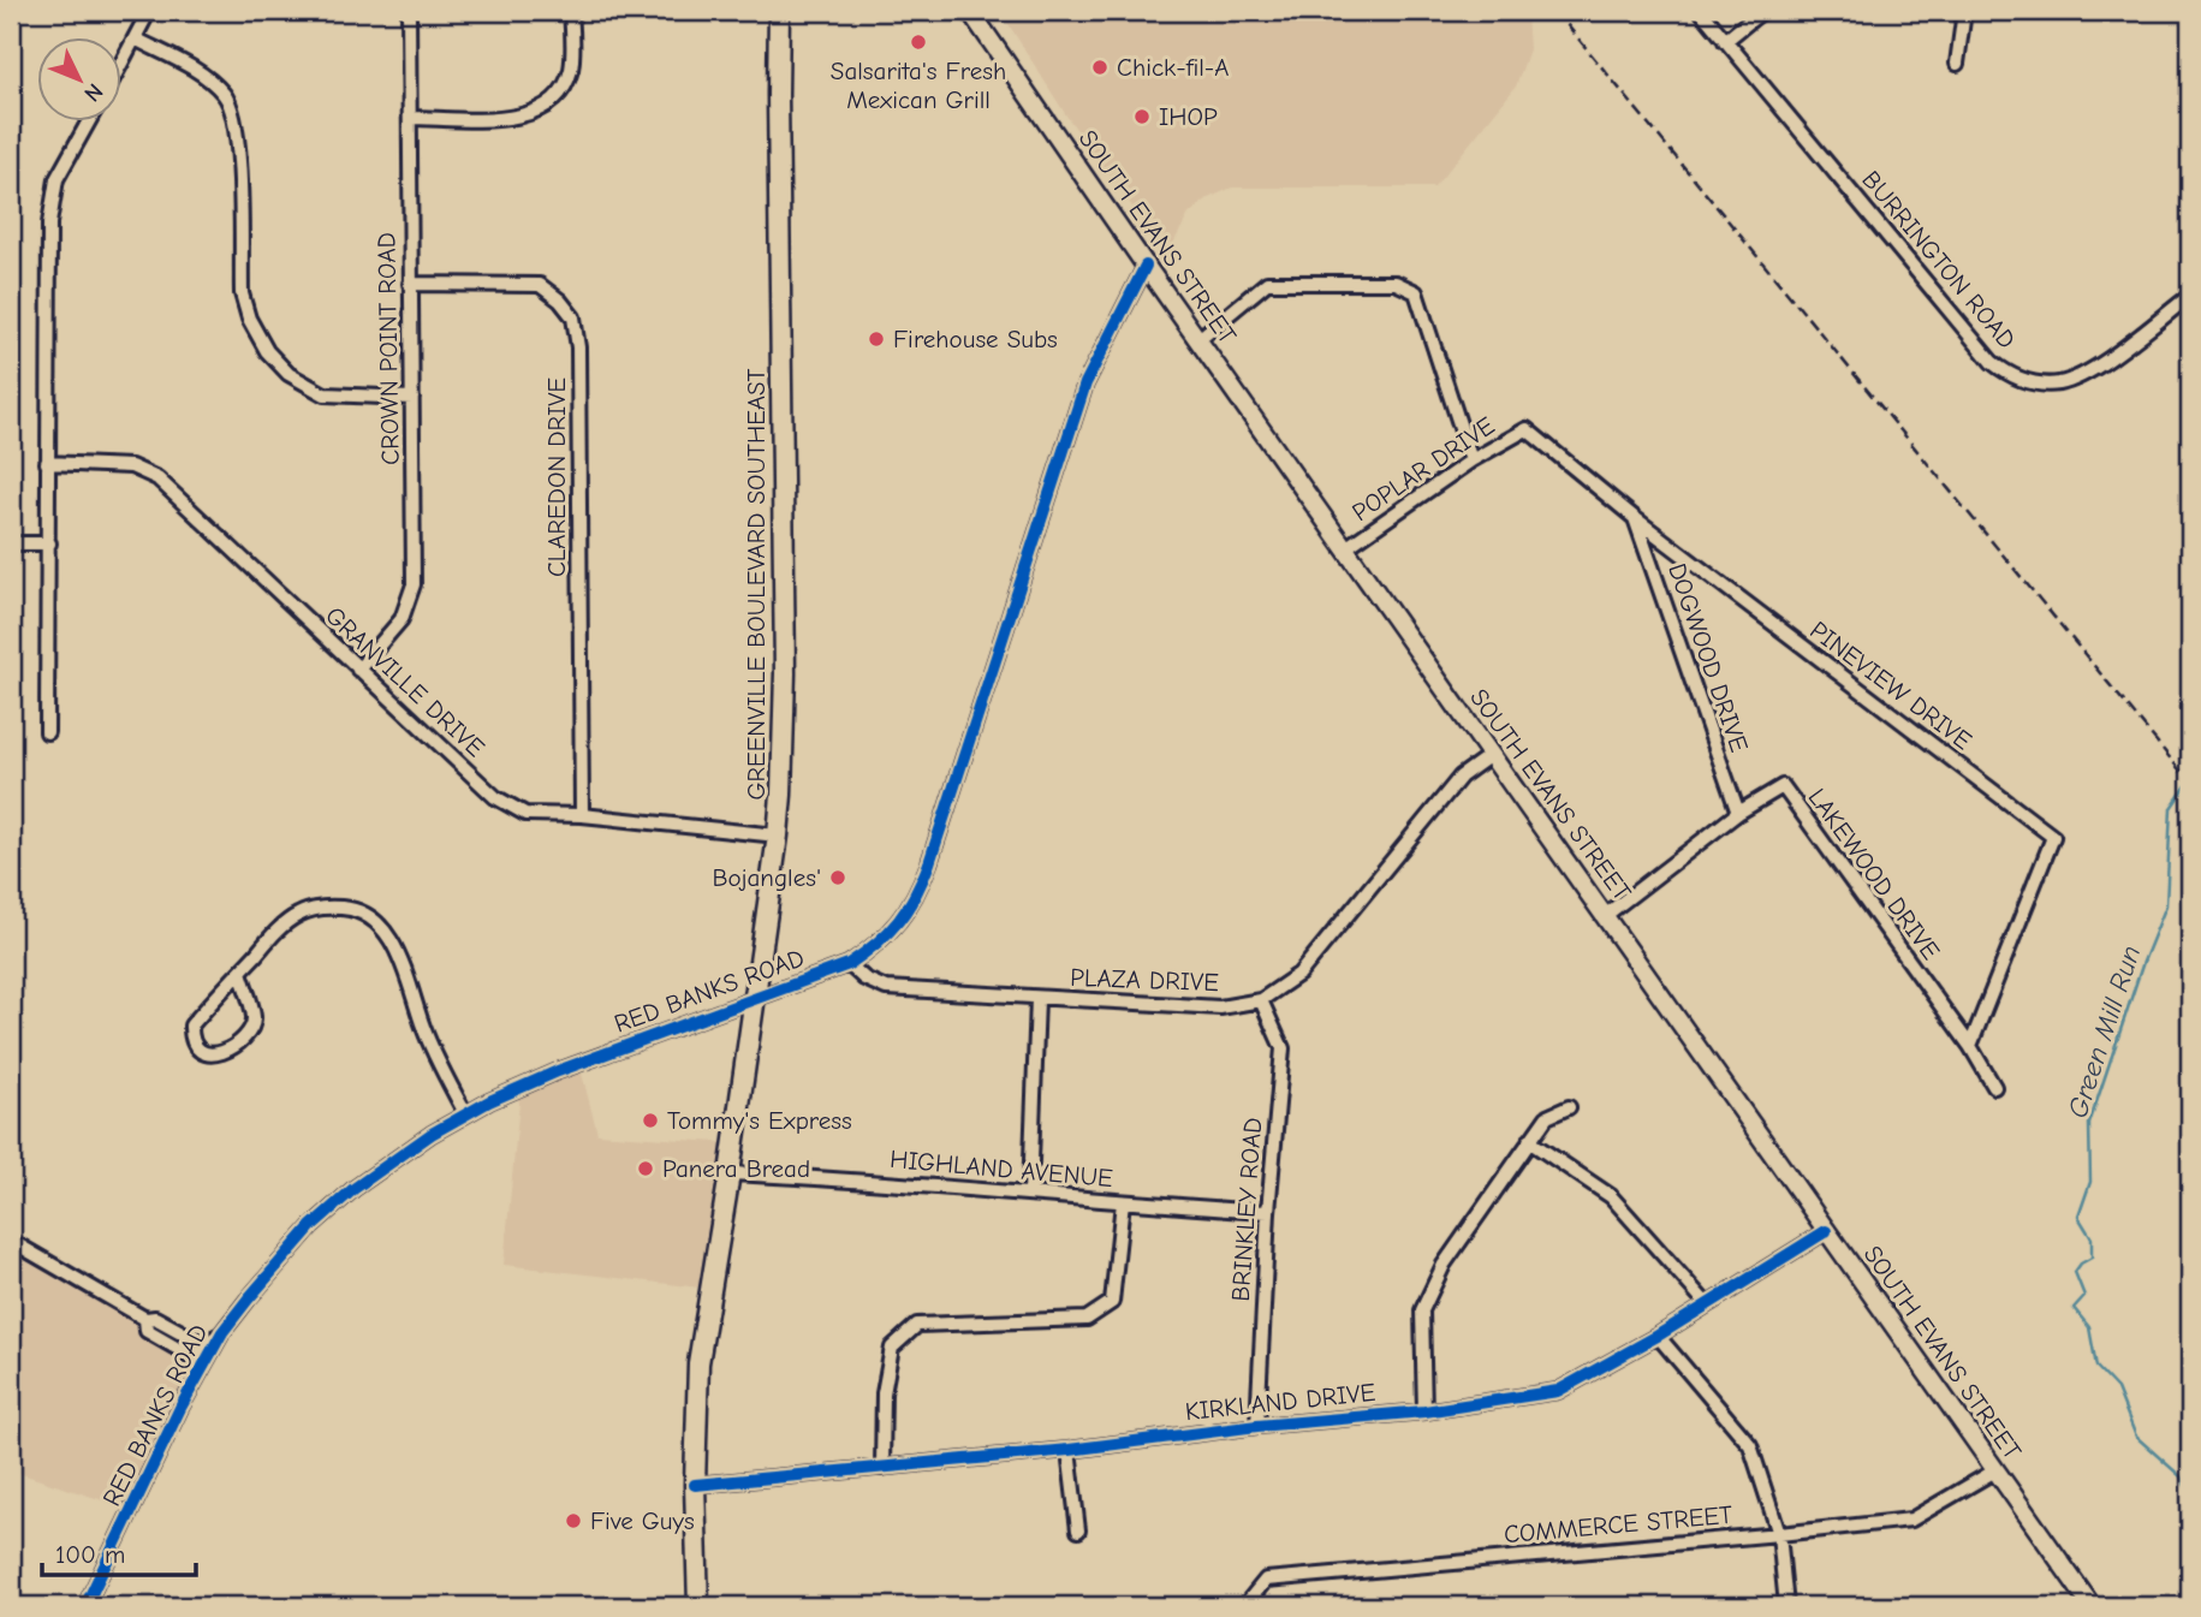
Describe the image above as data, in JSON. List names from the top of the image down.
{
  "streets": {
    "highway": ["GREENVILLE BOULEVARD SOUTHEAST"],
    "main road": ["SOUTH EVANS STREET"],
    "street": [
      "BURRINGTON ROAD",
      "CROWN POINT ROAD",
      "POPLAR DRIVE",
      "CLAREDON DRIVE",
      "DOGWOOD DRIVE",
      "GRANVILLE DRIVE",
      "PINEVIEW DRIVE",
      "LAKEWOOD DRIVE",
      "PLAZA DRIVE",
      "RED BANKS ROAD",
      "HIGHLAND AVENUE",
      "BRINKLEY ROAD",
      "KIRKLAND DRIVE",
      "COMMERCE STREET"
    ]
  },
  "crossings": [
    ["SOUTH EVANS STREET", "POPLAR DRIVE"],
    ["SOUTH EVANS STREET", "LAKEWOOD DRIVE"],
    ["SOUTH EVANS STREET", "PLAZA DRIVE"],
    ["SOUTH EVANS STREET", "RED BANKS ROAD"],
    ["SOUTH EVANS STREET", "KIRKLAND DRIVE"],
    ["SOUTH EVANS STREET", "COMMERCE STREET"],
    ["CROWN POINT ROAD", "CLAREDON DRIVE"],
    ["CROWN POINT ROAD", "GRANVILLE DRIVE"],
    ["POPLAR DRIVE", "PINEVIEW DRIVE"],
    ["CLAREDON DRIVE", "GRANVILLE DRIVE"],
    ["GREENVILLE BOULEVARD SOUTHEAST", "GRANVILLE DRIVE"],
    ["GREENVILLE BOULEVARD SOUTHEAST", "RED BANKS ROAD"],
    ["GREENVILLE BOULEVARD SOUTHEAST", "HIGHLAND AVENUE"],
    ["GREENVILLE BOULEVARD SOUTHEAST", "KIRKLAND DRIVE"],
    ["DOGWOOD DRIVE", "PINEVIEW DRIVE"],
    ["DOGWOOD DRIVE", "LAKEWOOD DRIVE"],
    ["PINEVIEW DRIVE", "LAKEWOOD DRIVE"],
    ["PLAZA DRIVE", "RED BANKS ROAD"],
    ["PLAZA DRIVE", "BRINKLEY ROAD"],
    ["HIGHLAND AVENUE", "BRINKLEY ROAD"],
    ["BRINKLEY ROAD", "KIRKLAND DRIVE"]
  ],
  "water": ["Green Mill Run"],
  "places": [
    "Salsarita's Fresh Mexican Grill",
    "Chick-fil-A",
    "IHOP",
    "Firehouse Subs",
    "Bojangles'",
    "Tommy's Express",
    "Panera Bread",
    "Five Guys"
  ],
  "scale_bar": "100 m",
  "north": "bottom right"
}
